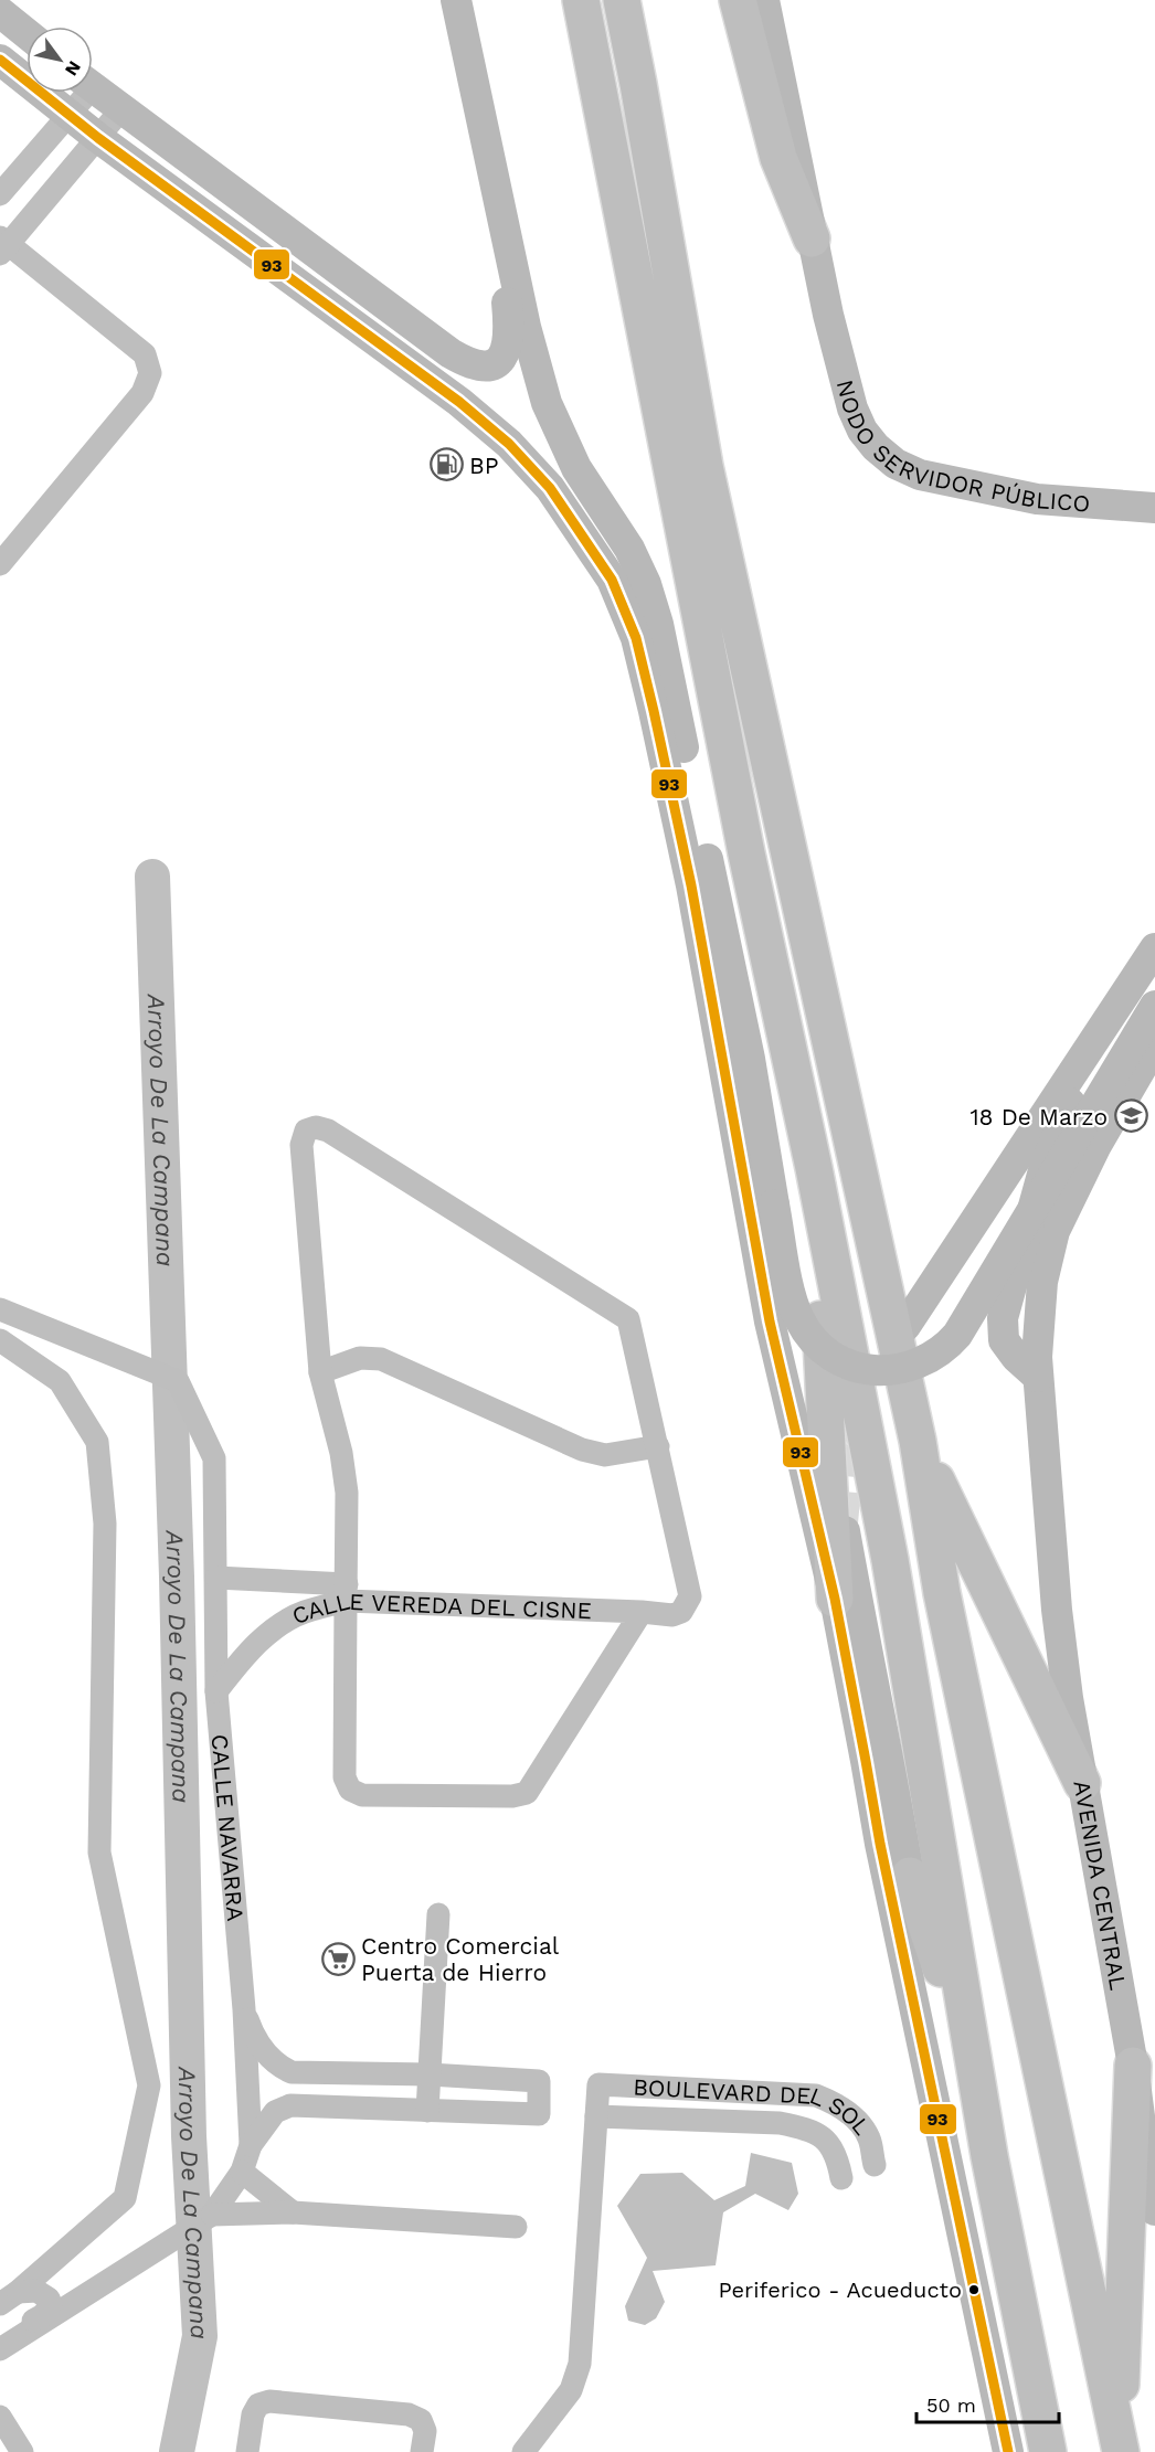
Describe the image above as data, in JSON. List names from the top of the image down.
{
  "streets": {
    "main road": ["NODO SERVIDOR PÚBLICO", "AVENIDA CENTRAL"],
    "street": ["CALLE VEREDA DEL CISNE", "CALLE NAVARRA", "BOULEVARD DEL SOL"]
  },
  "crossings": [
    ["CALLE VEREDA DEL CISNE", "CALLE NAVARRA"]
  ],
  "water": ["Arroyo De La Campana"],
  "places": {
    "fuel station": ["BP"],
    "school or university": ["18 De Marzo"],
    "supermarket": ["Centro Comercial Puerta de Hierro"],
    "other": ["Periferico - Acueducto"]
  },
  "lines": ["transit line 93"],
  "scale_bar": "50 m",
  "north": "bottom right"
}
